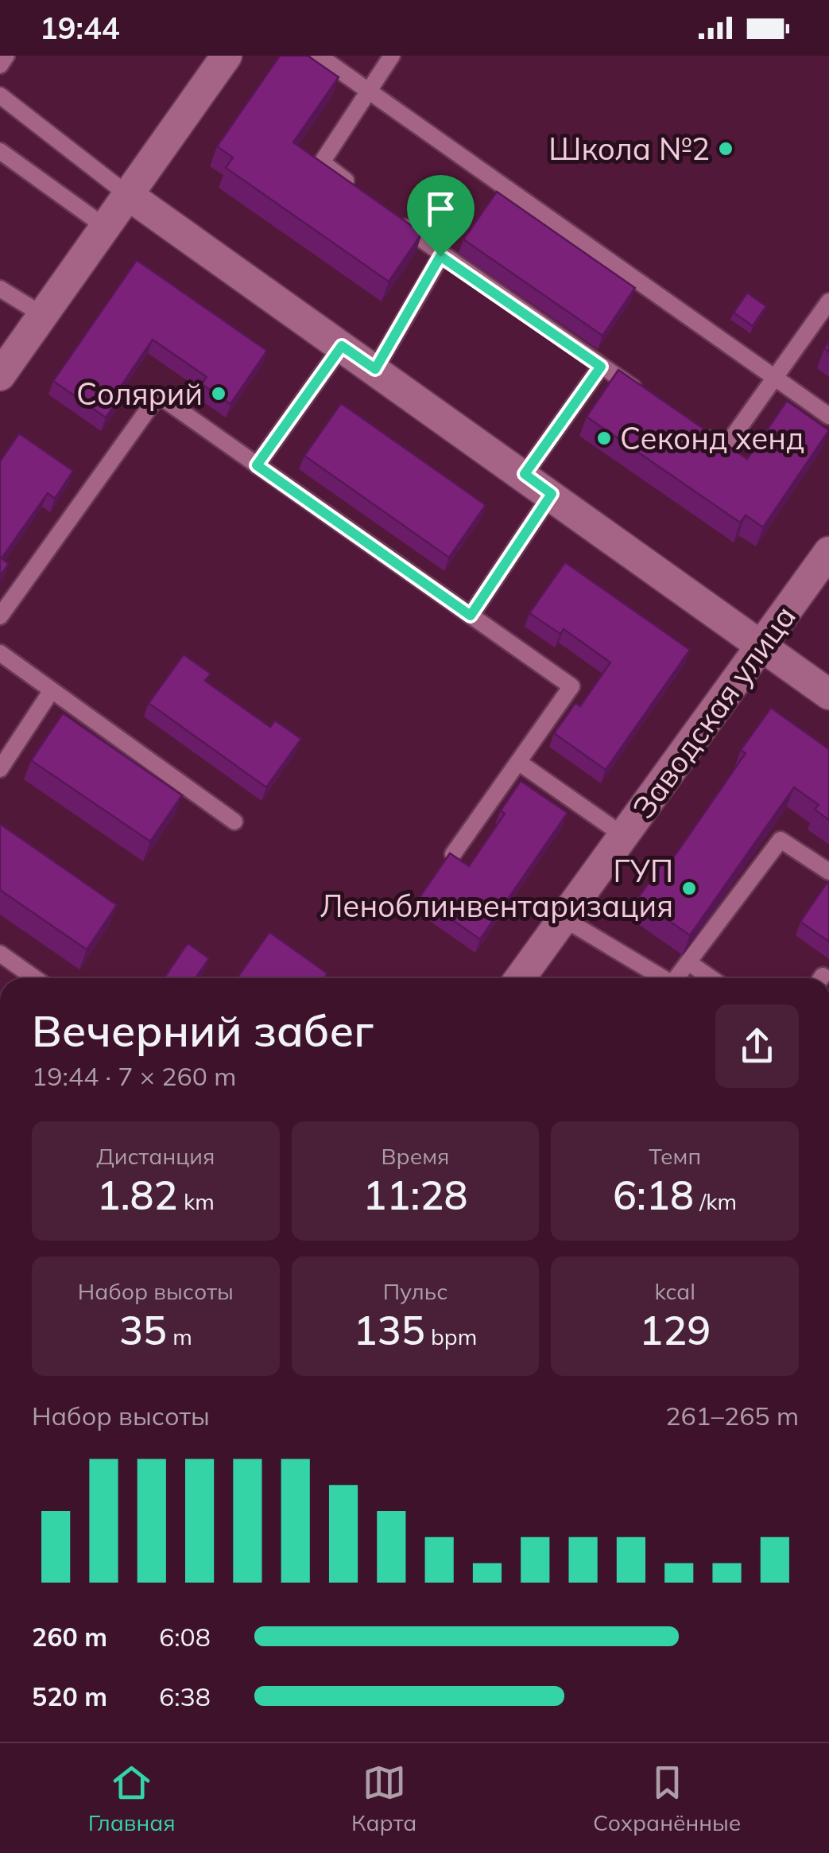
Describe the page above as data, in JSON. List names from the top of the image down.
{
  "streets": {
    "street": ["Заводская улица"]
  },
  "places": [
    "Школа №2",
    "Солярий",
    "Секонд хенд",
    "ГУП Леноблинвентаризация"
  ],
  "page": {
    "status": "19:44",
    "heading": ["Вечерний забег", "19:44 · 7 × 260 m"],
    "stats": [
      ["Дистанция", "1.82 km"],
      ["Время", "11:28"],
      ["Темп", "6:18 /km"],
      ["Набор высоты", "35 m"],
      ["Пульс", "135 bpm"],
      ["kcal", "129"]
    ],
    "chart": ["Набор высоты", "261–265 m"],
    "list": [
      {
        "name": "260 m",
        "note": "6:08"
      },
      {
        "name": "520 m",
        "note": "6:38"
      }
    ],
    "tabs": ["Главная", "Карта", "Сохранённые"]
  }
}
